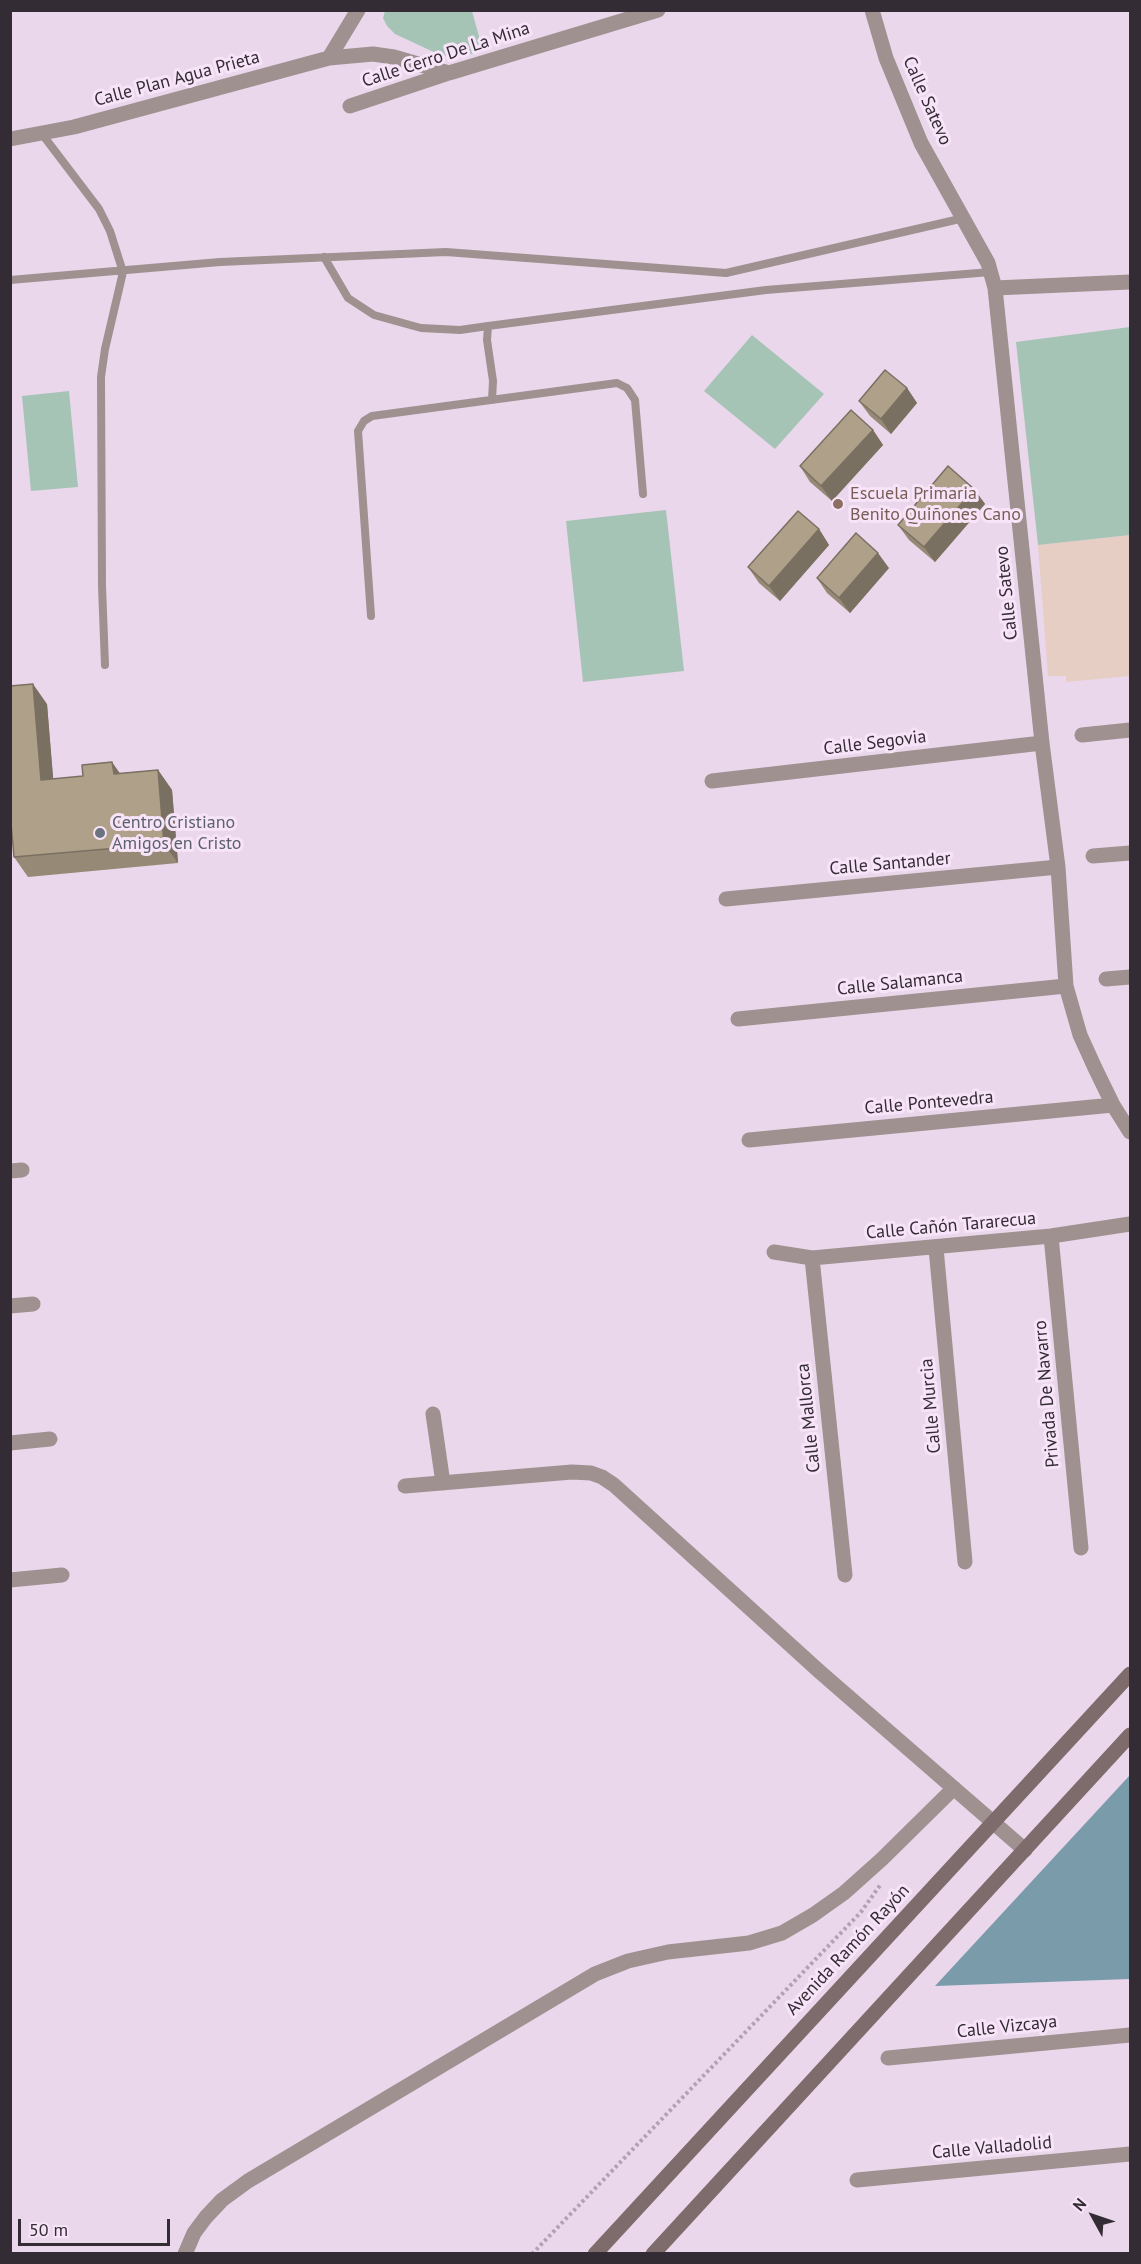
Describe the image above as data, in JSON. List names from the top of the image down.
{
  "streets": {
    "main road": ["Avenida Ramón Rayón"],
    "street": [
      "Calle Cerro De La Mina",
      "Calle Plan Agua Prieta",
      "Calle Satevo",
      "Calle Segovia",
      "Calle Santander",
      "Calle Salamanca",
      "Calle Pontevedra",
      "Calle Cañón Tararecua",
      "Privada De Navarro",
      "Calle Murcia",
      "Calle Mallorca",
      "Calle Vizcaya",
      "Calle Valladolid"
    ]
  },
  "crossings": [
    ["Calle Cerro De La Mina", "Calle Plan Agua Prieta"],
    ["Calle Satevo", "Calle Segovia"],
    ["Calle Satevo", "Calle Santander"],
    ["Calle Satevo", "Calle Salamanca"],
    ["Calle Satevo", "Calle Pontevedra"],
    ["Calle Cañón Tararecua", "Privada De Navarro"],
    ["Calle Cañón Tararecua", "Calle Murcia"],
    ["Calle Cañón Tararecua", "Calle Mallorca"]
  ],
  "places": ["Escuela Primaria Benito Quiñones Cano", "Centro Cristiano Amigos en Cristo"],
  "scale_bar": "50 m",
  "north": "top left"
}
